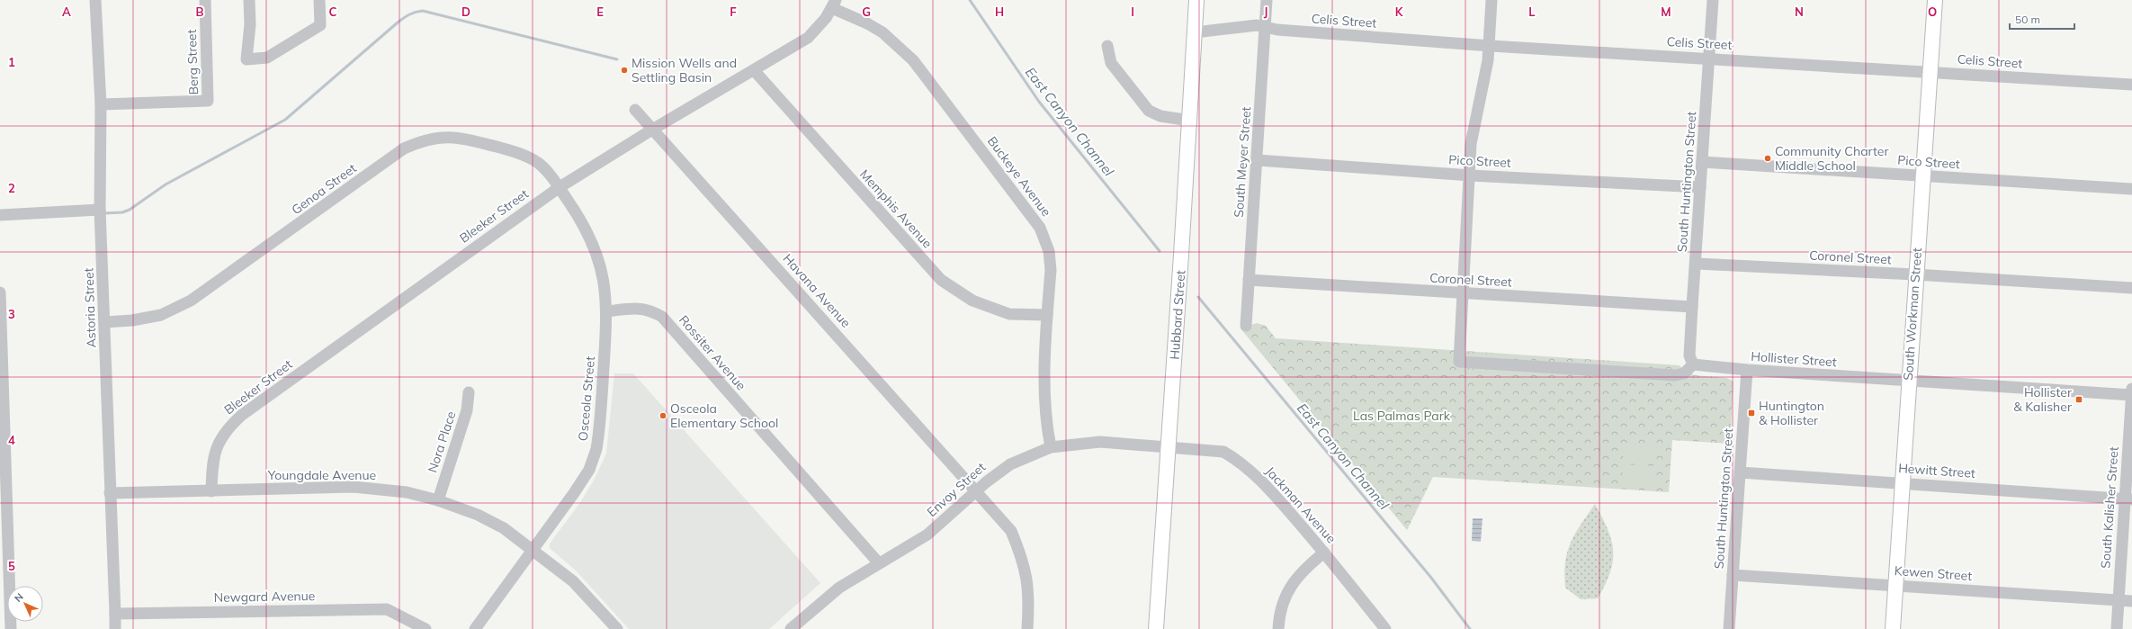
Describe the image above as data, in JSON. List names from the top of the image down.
{
  "streets": {
    "main road": ["South Workman Street", "Hubbard Street"],
    "street": [
      "Celis Street",
      "Berg Street",
      "Pico Street",
      "South Meyer Street",
      "Buckeye Avenue",
      "South Huntington Street",
      "Genoa Street",
      "Memphis Avenue",
      "Bleeker Street",
      "Coronel Street",
      "Havana Avenue",
      "Astoria Street",
      "Rossiter Avenue",
      "Hollister Street",
      "Osceola Street",
      "Nora Place",
      "Hewitt Street",
      "Youngdale Avenue",
      "Envoy Street",
      "Jackman Avenue",
      "South Kalisher Street",
      "Kewen Street",
      "Newgard Avenue"
    ]
  },
  "crossings": [
    ["Celis Street", "South Meyer Street"],
    ["Celis Street", "South Huntington Street"],
    ["Celis Street", "South Workman Street"],
    ["Celis Street", "Hubbard Street"],
    ["Berg Street", "Astoria Street"],
    ["Pico Street", "South Meyer Street"],
    ["Pico Street", "South Huntington Street"],
    ["Pico Street", "South Workman Street"],
    ["South Meyer Street", "Coronel Street"],
    ["Buckeye Avenue", "Memphis Avenue"],
    ["Buckeye Avenue", "Bleeker Street"],
    ["Buckeye Avenue", "Envoy Street"],
    ["South Huntington Street", "Coronel Street"],
    ["South Huntington Street", "Hollister Street"],
    ["South Huntington Street", "Hewitt Street"],
    ["South Huntington Street", "Kewen Street"],
    ["Genoa Street", "Bleeker Street"],
    ["Genoa Street", "Astoria Street"],
    ["Genoa Street", "Osceola Street"],
    ["Memphis Avenue", "Bleeker Street"],
    ["Bleeker Street", "Havana Avenue"],
    ["Bleeker Street", "Osceola Street"],
    ["Bleeker Street", "Youngdale Avenue"],
    ["Coronel Street", "South Workman Street"],
    ["Havana Avenue", "Envoy Street"],
    ["Astoria Street", "Youngdale Avenue"],
    ["Astoria Street", "Newgard Avenue"],
    ["South Workman Street", "Hollister Street"],
    ["South Workman Street", "Hewitt Street"],
    ["South Workman Street", "Kewen Street"],
    ["Hubbard Street", "Envoy Street"],
    ["Hubbard Street", "Jackman Avenue"],
    ["Rossiter Avenue", "Osceola Street"],
    ["Rossiter Avenue", "Envoy Street"],
    ["Hollister Street", "South Kalisher Street"],
    ["Osceola Street", "Youngdale Avenue"],
    ["Nora Place", "Youngdale Avenue"],
    ["Hewitt Street", "South Kalisher Street"],
    ["Envoy Street", "Jackman Avenue"],
    ["South Kalisher Street", "Kewen Street"]
  ],
  "water": ["East Canyon Channel"],
  "parks": ["Las Palmas Park"],
  "places": {
    "other": ["Mission Wells and Settling Basin", "Community Charter Middle School", "Osceola Elementary School"],
    "transit": ["Hollister & Kalisher", "Huntington & Hollister"]
  },
  "scale_bar": "50 m",
  "north": "top left",
  "grid": {
    "columns": [
      "A",
      "B",
      "C",
      "D",
      "E",
      "F",
      "G",
      "H",
      "I",
      "J",
      "K",
      "L",
      "M",
      "N",
      "O"
    ],
    "rows": [
      "1",
      "2",
      "3",
      "4",
      "5"
    ]
  }
}
